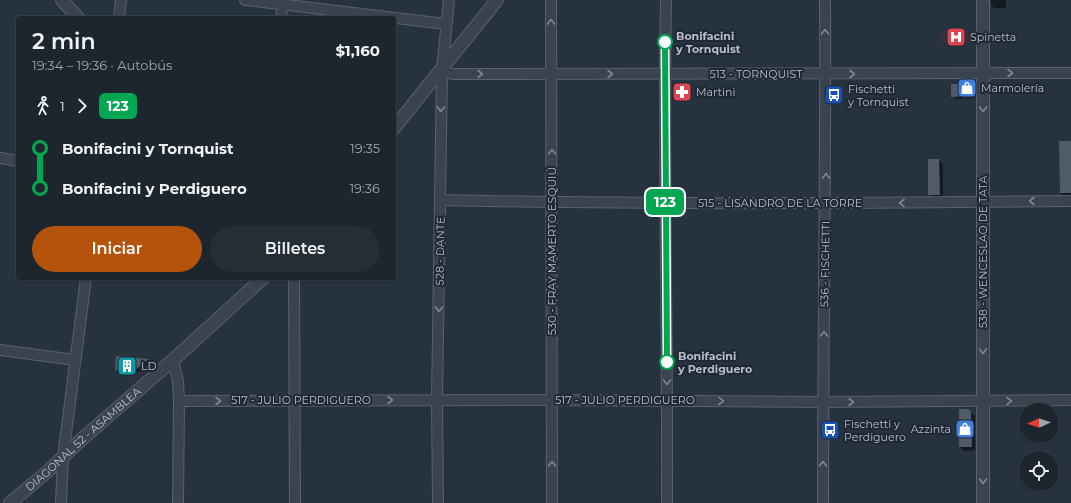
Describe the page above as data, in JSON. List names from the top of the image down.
{
  "streets": {
    "street": [
      "513 - TORNQUIST",
      "515 - LISANDRO DE LA TORRE",
      "528 - DANTE",
      "530 - FRAY MAMERTO ESQUIÚ",
      "538 - WENCESLAO DE TATA",
      "536 - FISCHETTI",
      "517 - JULIO PERDIGUERO",
      "DIAGONAL 52 - ASAMBLEA"
    ]
  },
  "crossings": [
    ["513 - TORNQUIST", "528 - DANTE"],
    ["513 - TORNQUIST", "530 - FRAY MAMERTO ESQUIÚ"],
    ["513 - TORNQUIST", "538 - WENCESLAO DE TATA"],
    ["513 - TORNQUIST", "536 - FISCHETTI"],
    ["515 - LISANDRO DE LA TORRE", "528 - DANTE"],
    ["515 - LISANDRO DE LA TORRE", "530 - FRAY MAMERTO ESQUIÚ"],
    ["515 - LISANDRO DE LA TORRE", "538 - WENCESLAO DE TATA"],
    ["515 - LISANDRO DE LA TORRE", "536 - FISCHETTI"],
    ["528 - DANTE", "517 - JULIO PERDIGUERO"],
    ["530 - FRAY MAMERTO ESQUIÚ", "517 - JULIO PERDIGUERO"],
    ["538 - WENCESLAO DE TATA", "517 - JULIO PERDIGUERO"],
    ["536 - FISCHETTI", "517 - JULIO PERDIGUERO"]
  ],
  "one_way": [
    "513 - TORNQUIST",
    "515 - LISANDRO DE LA TORRE",
    "528 - DANTE",
    "530 - FRAY MAMERTO ESQUIÚ",
    "538 - WENCESLAO DE TATA",
    "536 - FISCHETTI",
    "517 - JULIO PERDIGUERO"
  ],
  "places": {
    "hospital": ["Spinetta"],
    "other": ["Bonifacini y Tornquist", "Bonifacini y Perdiguero"],
    "shop": ["Marmolería", "Azzinta"],
    "pharmacy": ["Martini"],
    "bus stop": ["Fischetti y Tornquist", "Fischetti y Perdiguero"],
    "building": ["LD"]
  },
  "lines": ["bus line 123"],
  "north": "left",
  "page": {
    "on_map": "123",
    "heading": ["2 min", "19:34 – 19:36 · Autobús", "$1,160"],
    "legs": ["1", "123"],
    "list": [
      {
        "name": "Bonifacini y Tornquist",
        "value": "19:35"
      },
      {
        "name": "Bonifacini y Perdiguero",
        "value": "19:36"
      }
    ],
    "buttons": ["Iniciar", "Billetes"]
  }
}
